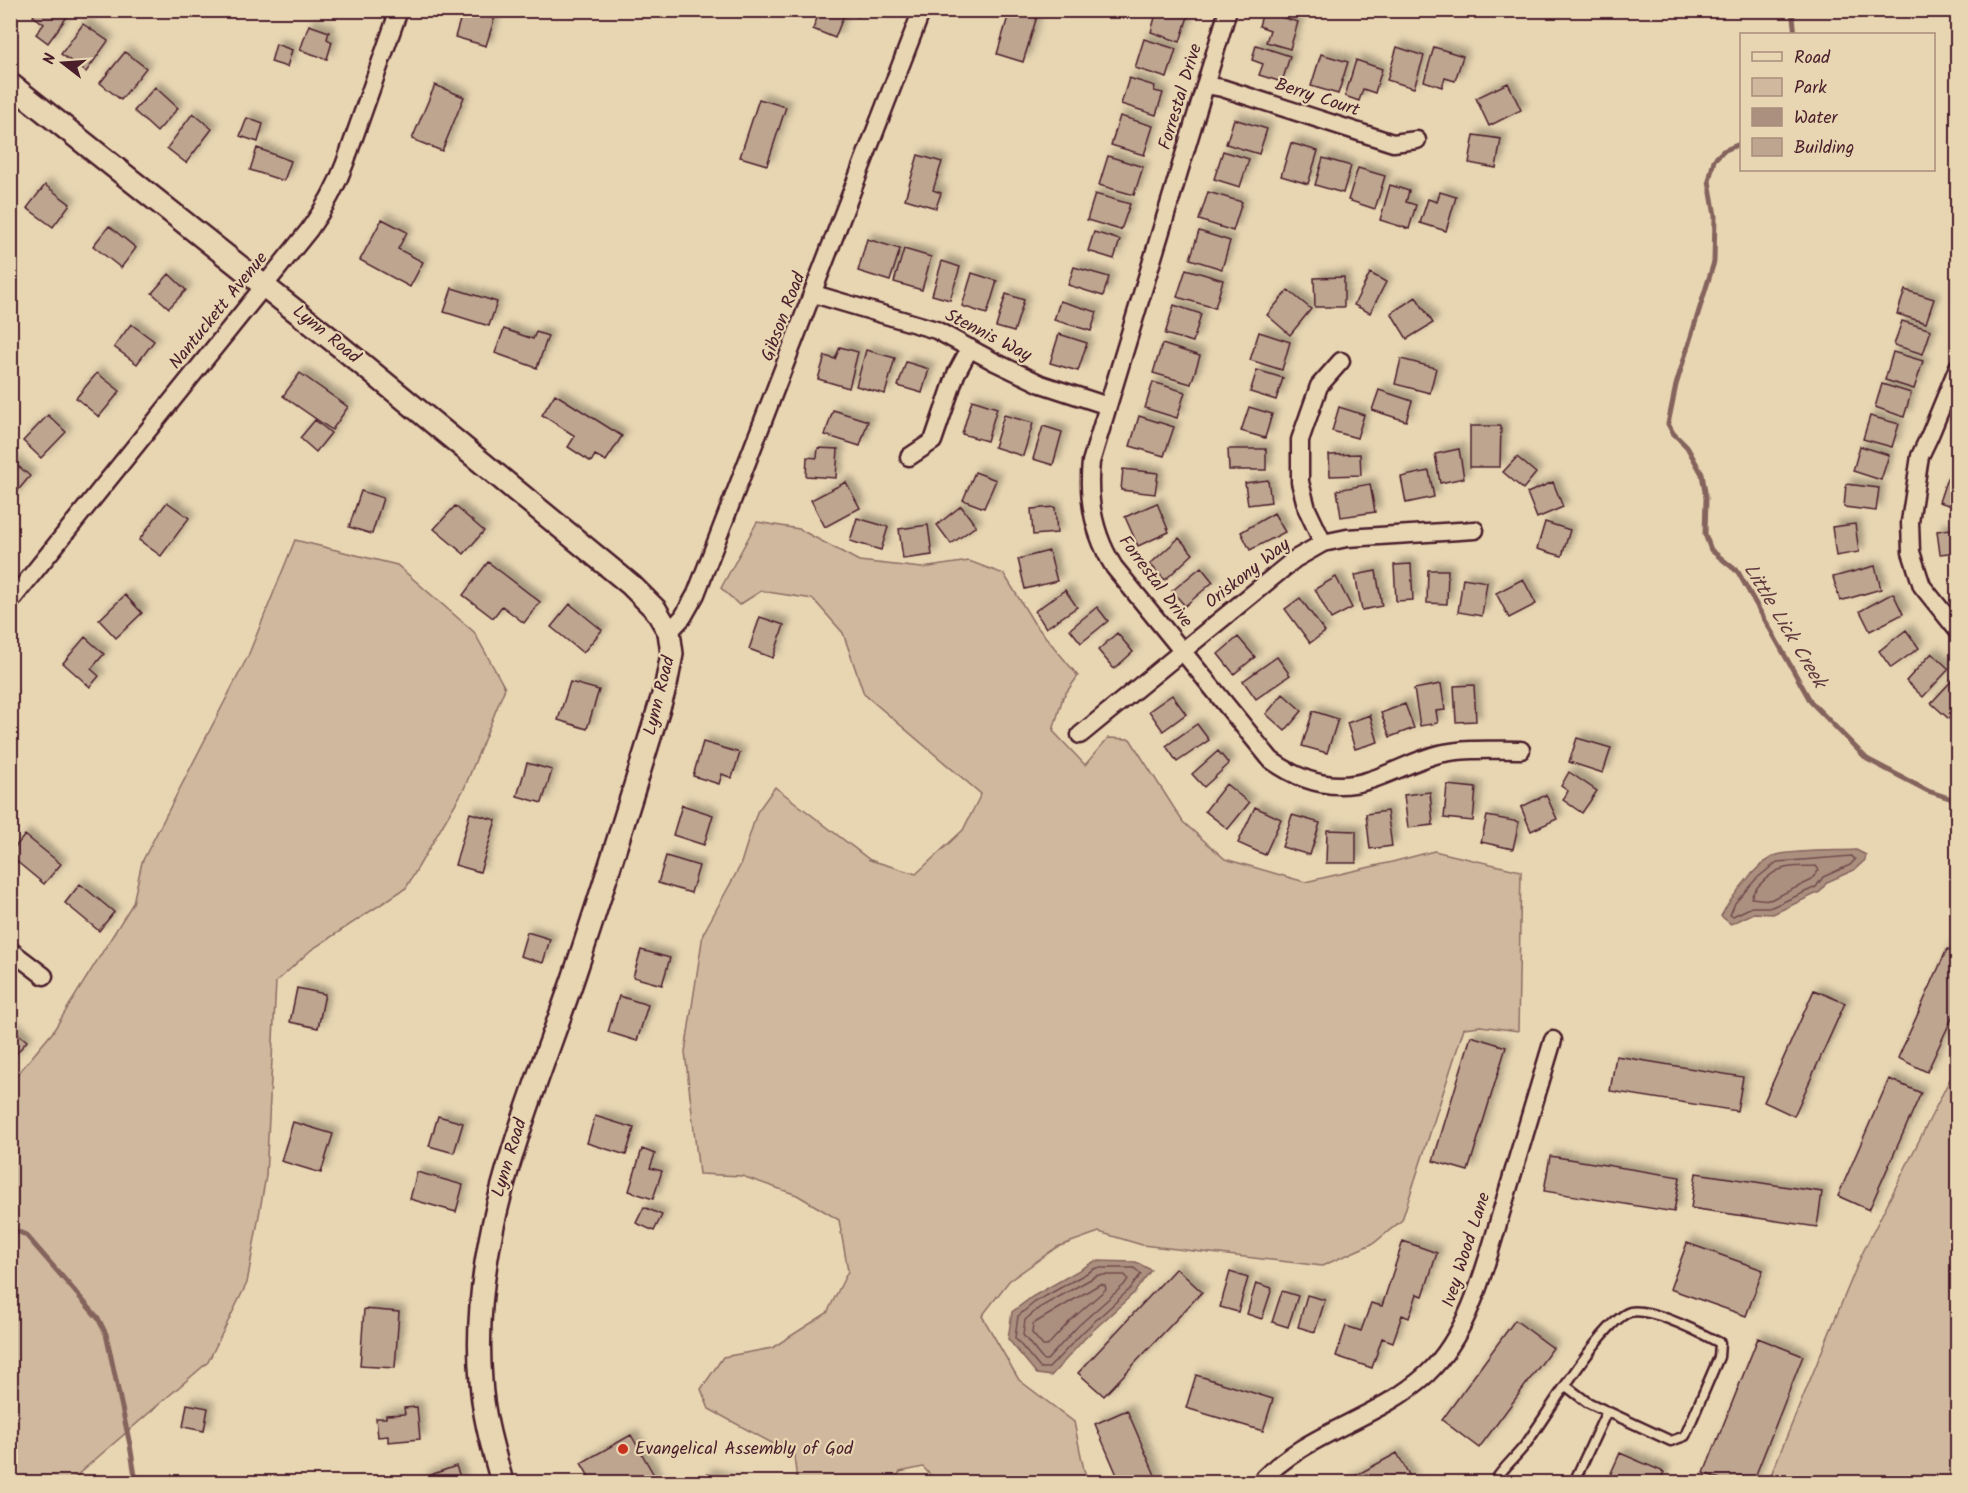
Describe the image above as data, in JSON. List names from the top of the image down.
{
  "streets": {
    "street": [
      "Forrestal Drive",
      "Berry Court",
      "Nantuckett Avenue",
      "Gibson Road",
      "Lynn Road",
      "Stennis Way",
      "Oriskony Way",
      "Ivey Wood Lane"
    ]
  },
  "crossings": [
    ["Forrestal Drive", "Berry Court"],
    ["Forrestal Drive", "Stennis Way"],
    ["Forrestal Drive", "Oriskony Way"],
    ["Nantuckett Avenue", "Lynn Road"],
    ["Gibson Road", "Lynn Road"],
    ["Gibson Road", "Stennis Way"]
  ],
  "water": ["Little Lick Creek"],
  "places": ["Evangelical Assembly of God"],
  "legend": [
    "Road",
    "Park",
    "Water",
    "Building"
  ],
  "north": "left"
}
